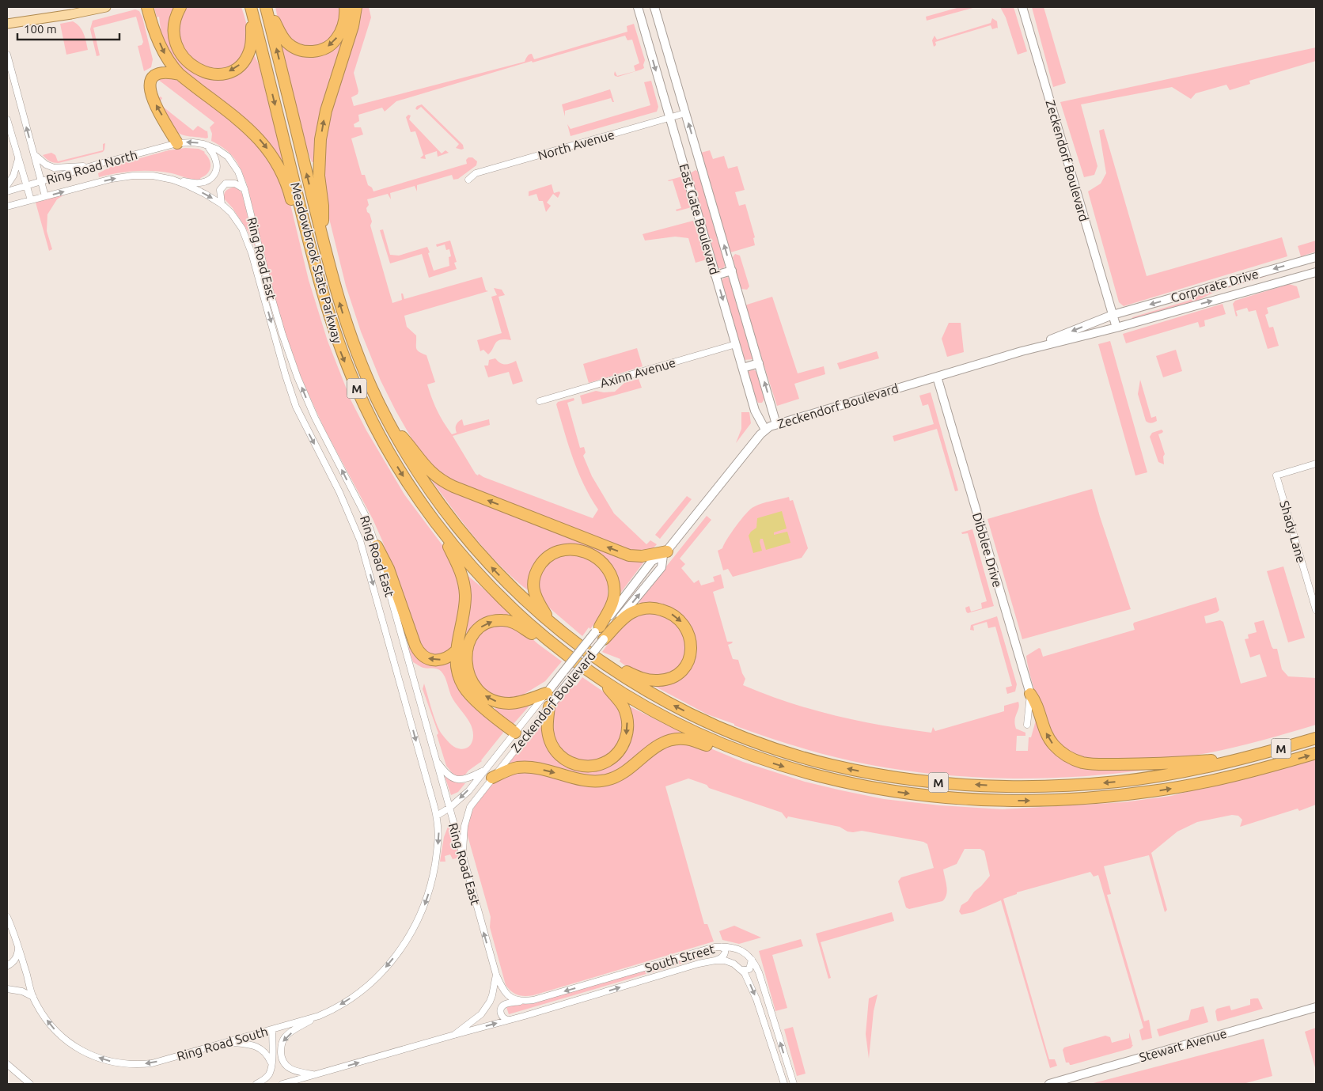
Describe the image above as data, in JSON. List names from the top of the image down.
{
  "streets": {
    "highway": ["Meadowbrook State Parkway", "M"],
    "main road": [
      "Zeckendorf Boulevard",
      "East Gate Boulevard",
      "Corporate Drive",
      "Dibblee Drive",
      "Stewart Avenue"
    ],
    "street": [
      "North Avenue",
      "Ring Road North",
      "Ring Road East",
      "Axinn Avenue",
      "Shady Lane",
      "South Street",
      "Ring Road South"
    ]
  },
  "crossings": [
    ["North Avenue", "East Gate Boulevard"],
    ["Zeckendorf Boulevard", "East Gate Boulevard"],
    ["Zeckendorf Boulevard", "Ring Road East"],
    ["Zeckendorf Boulevard", "Corporate Drive"],
    ["Zeckendorf Boulevard", "Dibblee Drive"],
    ["Ring Road North", "Ring Road East"],
    ["East Gate Boulevard", "Axinn Avenue"],
    ["Ring Road East", "Ring Road South"]
  ],
  "one_way": ["Ring Road South"],
  "scale_bar": "100 m"
}
